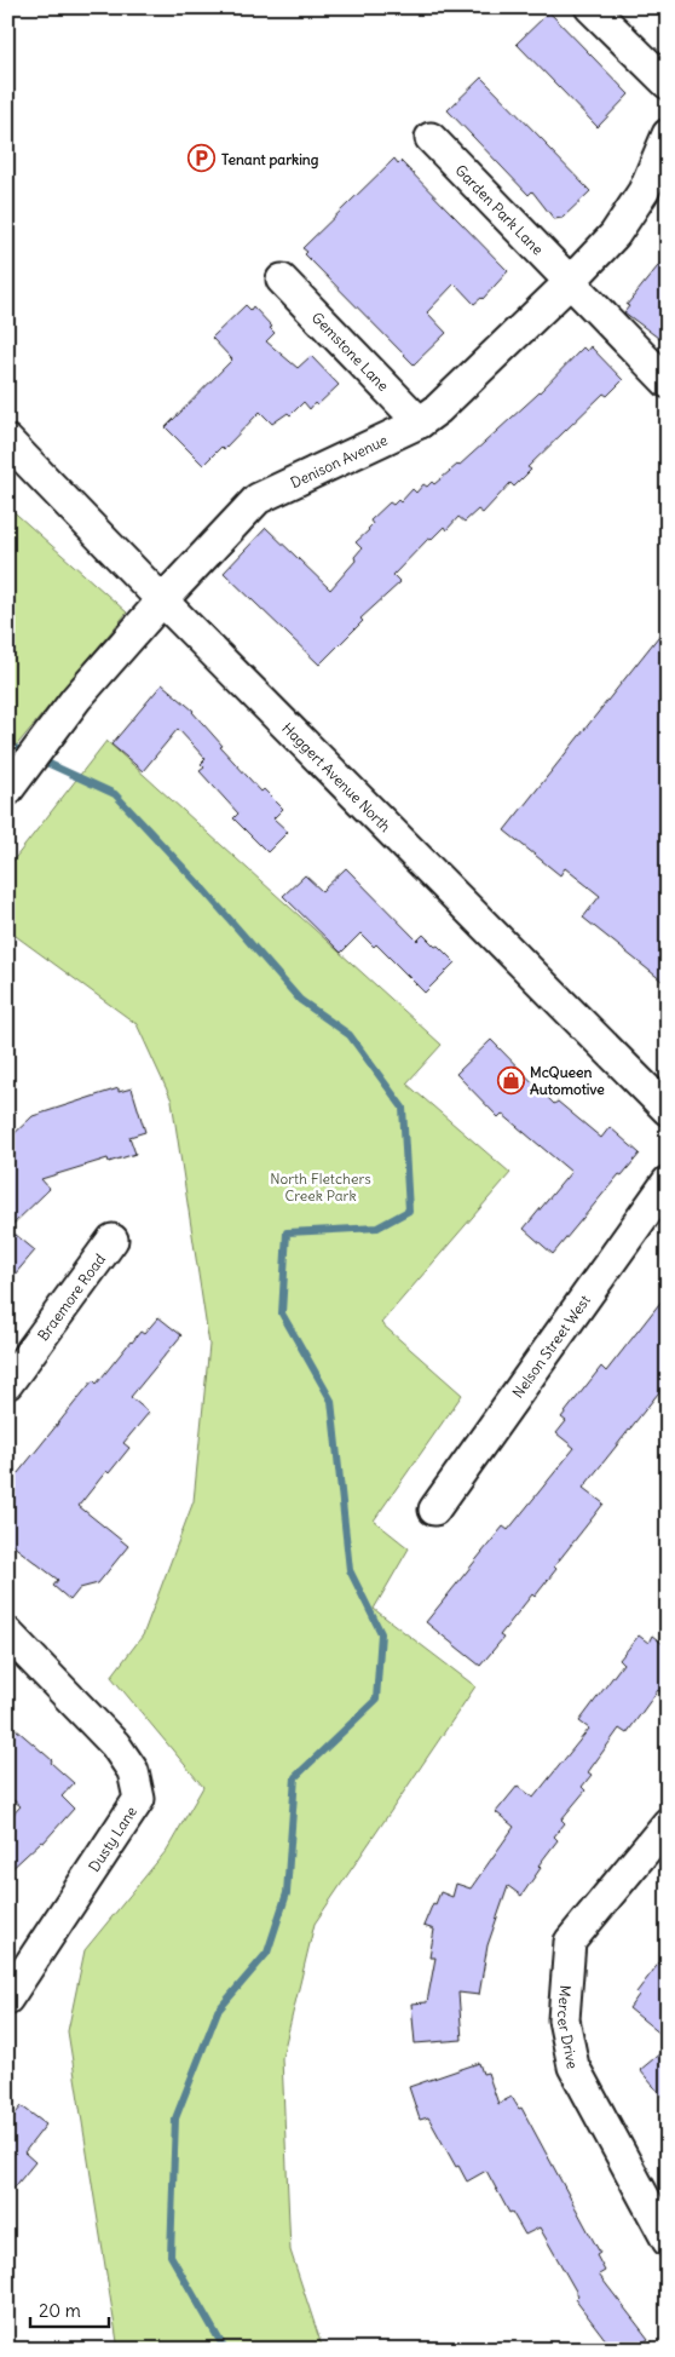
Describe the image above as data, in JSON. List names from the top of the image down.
{
  "streets": {
    "street": [
      "Garden Park Lane",
      "Gemstone Lane",
      "Denison Avenue",
      "Haggert Avenue North",
      "Braemore Road",
      "Nelson Street West",
      "Dusty Lane",
      "Mercer Drive"
    ]
  },
  "crossings": [
    ["Garden Park Lane", "Denison Avenue"],
    ["Gemstone Lane", "Denison Avenue"],
    ["Denison Avenue", "Haggert Avenue North"]
  ],
  "parks": ["North Fletchers Creek Park"],
  "places": {
    "parking": ["Tenant parking"],
    "shop": ["McQueen Automotive"]
  },
  "scale_bar": "20 m"
}
